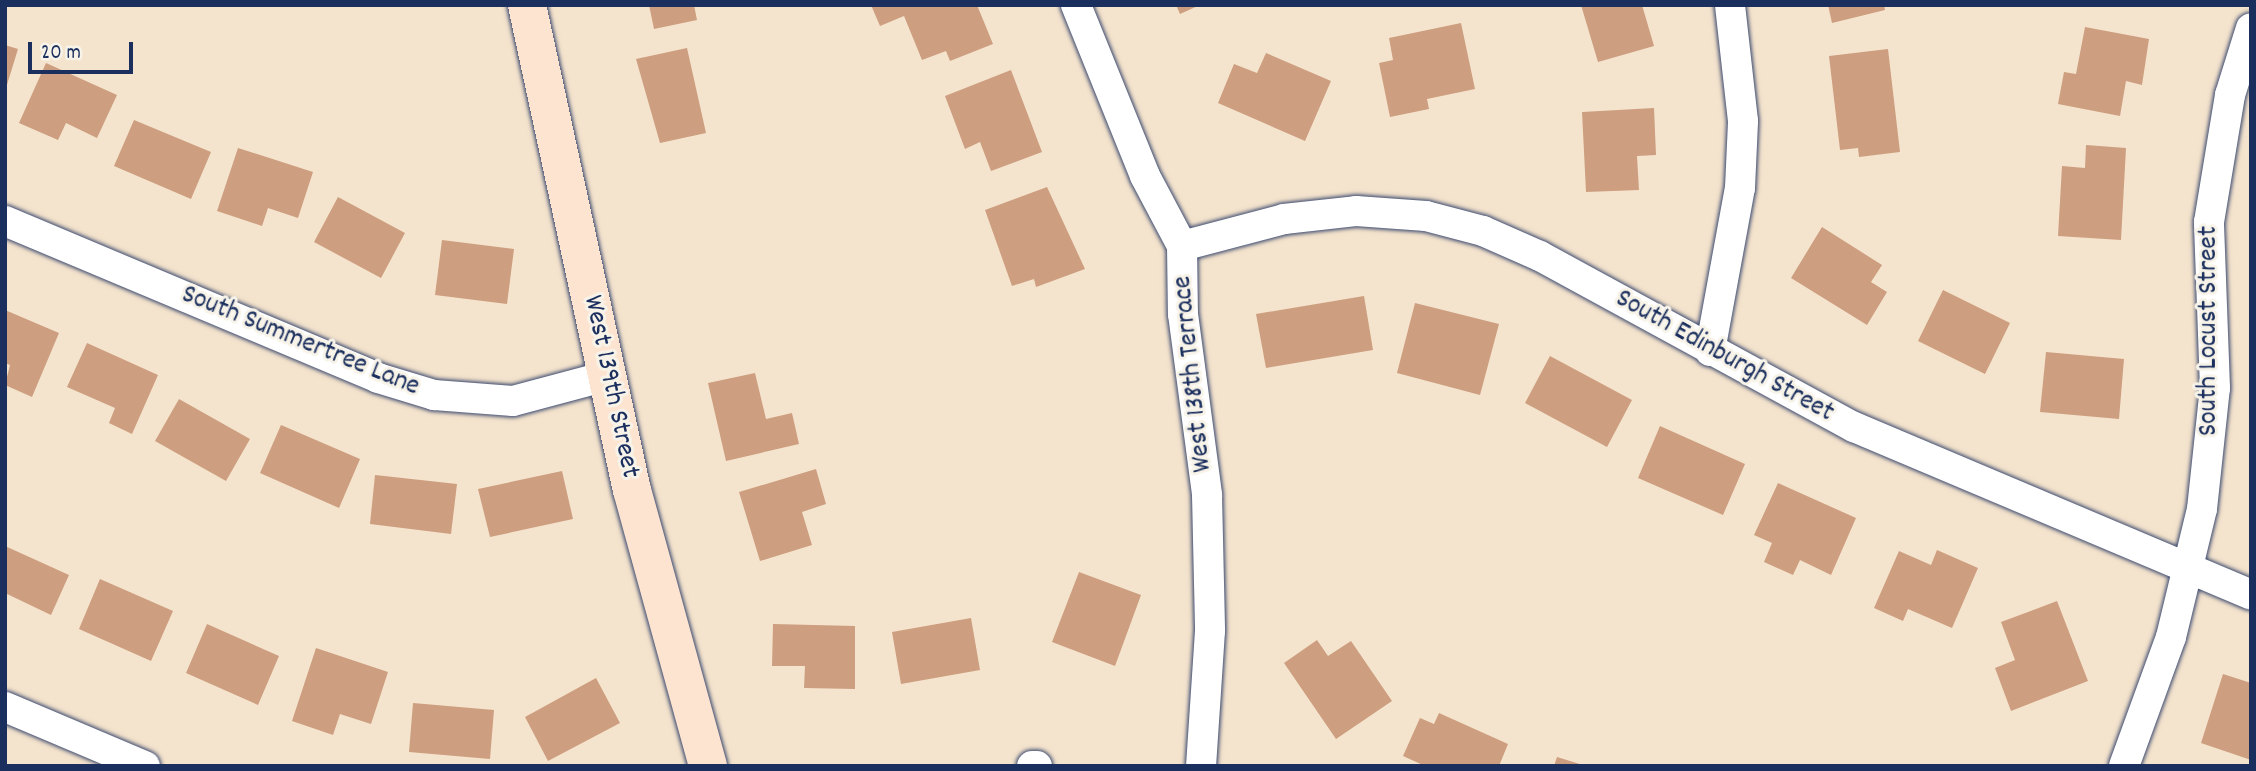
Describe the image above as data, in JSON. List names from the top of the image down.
{
  "streets": {
    "street": [
      "South Locust Street",
      "South Summertree Lane",
      "South Edinburgh Street",
      "West 138th Terrace",
      "West 139th Street"
    ]
  },
  "crossings": [
    ["South Locust Street", "South Edinburgh Street"],
    ["South Summertree Lane", "West 139th Street"],
    ["South Edinburgh Street", "West 138th Terrace"]
  ],
  "scale_bar": "20 m"
}
